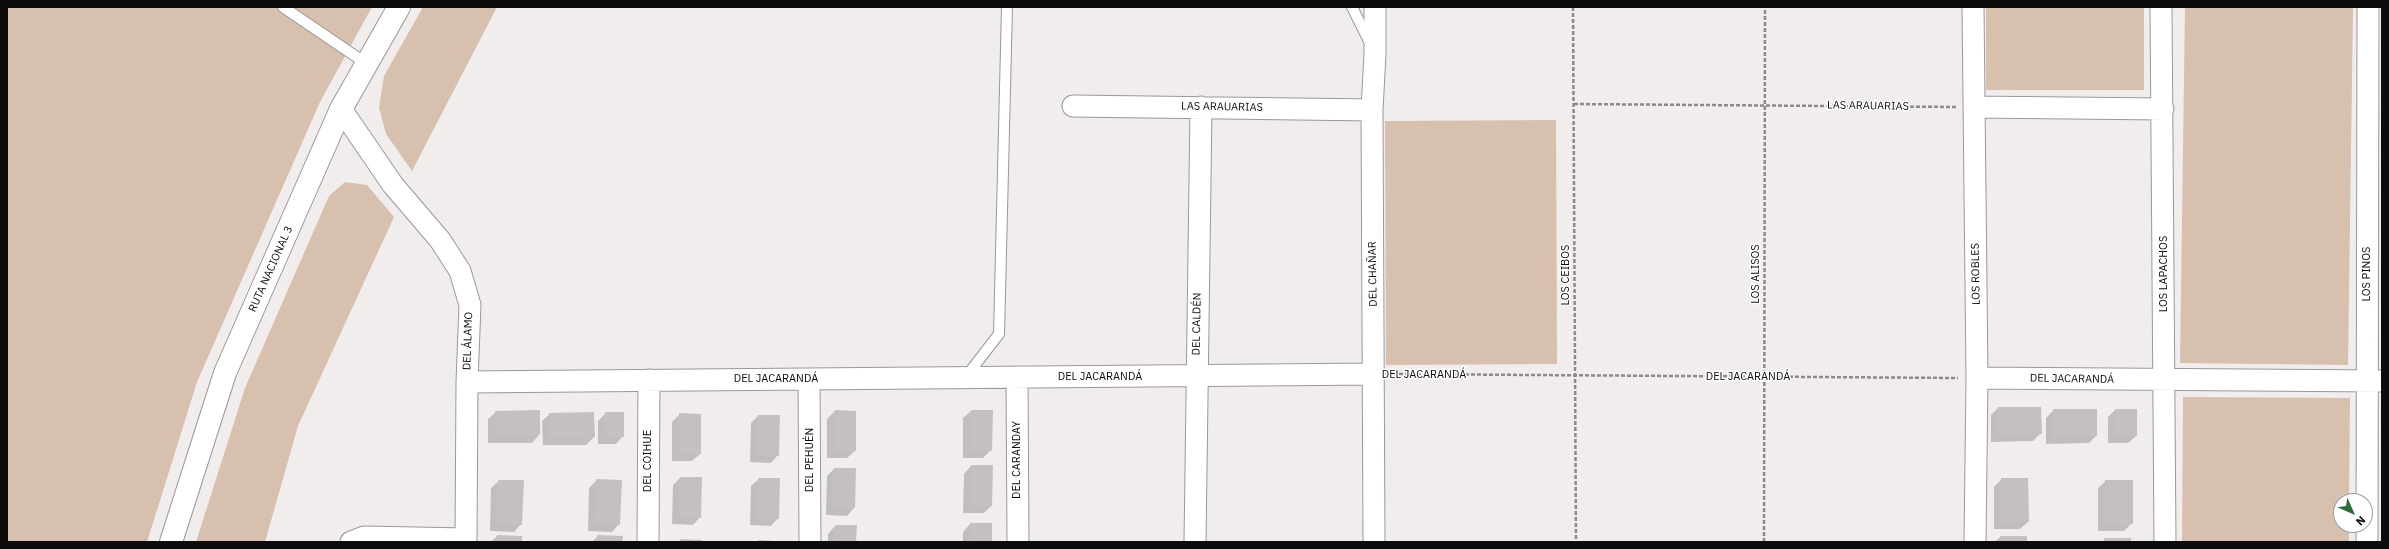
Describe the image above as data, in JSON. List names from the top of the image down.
{
  "streets": {
    "highway": ["RUTA NACIONAL 3"],
    "street": [
      "LAS ARAUARIAS",
      "DEL CHAÑAR",
      "LOS ROBLES",
      "LOS LAPACHOS",
      "LOS PINOS",
      "DEL CALDÉN",
      "DEL ÁLAMO",
      "DEL JACARANDÁ",
      "DEL PEHUÉN",
      "DEL CARANDAY",
      "DEL COIHUE"
    ],
    "path": ["LOS ALISOS", "LOS CEIBOS"]
  },
  "crossings": [
    ["LAS ARAUARIAS", "DEL CHAÑAR"],
    ["LAS ARAUARIAS", "LOS ALISOS"],
    ["LAS ARAUARIAS", "LOS ROBLES"],
    ["LAS ARAUARIAS", "LOS CEIBOS"],
    ["LAS ARAUARIAS", "DEL CALDÉN"],
    ["RUTA NACIONAL 3", "DEL ÁLAMO"],
    ["DEL CHAÑAR", "DEL JACARANDÁ"],
    ["LOS ALISOS", "DEL JACARANDÁ"],
    ["LOS ROBLES", "DEL JACARANDÁ"],
    ["LOS LAPACHOS", "DEL JACARANDÁ"],
    ["LOS PINOS", "DEL JACARANDÁ"],
    ["LOS CEIBOS", "DEL JACARANDÁ"],
    ["DEL CALDÉN", "DEL JACARANDÁ"],
    ["DEL ÁLAMO", "DEL JACARANDÁ"],
    ["DEL JACARANDÁ", "DEL PEHUÉN"],
    ["DEL JACARANDÁ", "DEL CARANDAY"],
    ["DEL JACARANDÁ", "DEL COIHUE"]
  ],
  "north": "bottom right"
}
